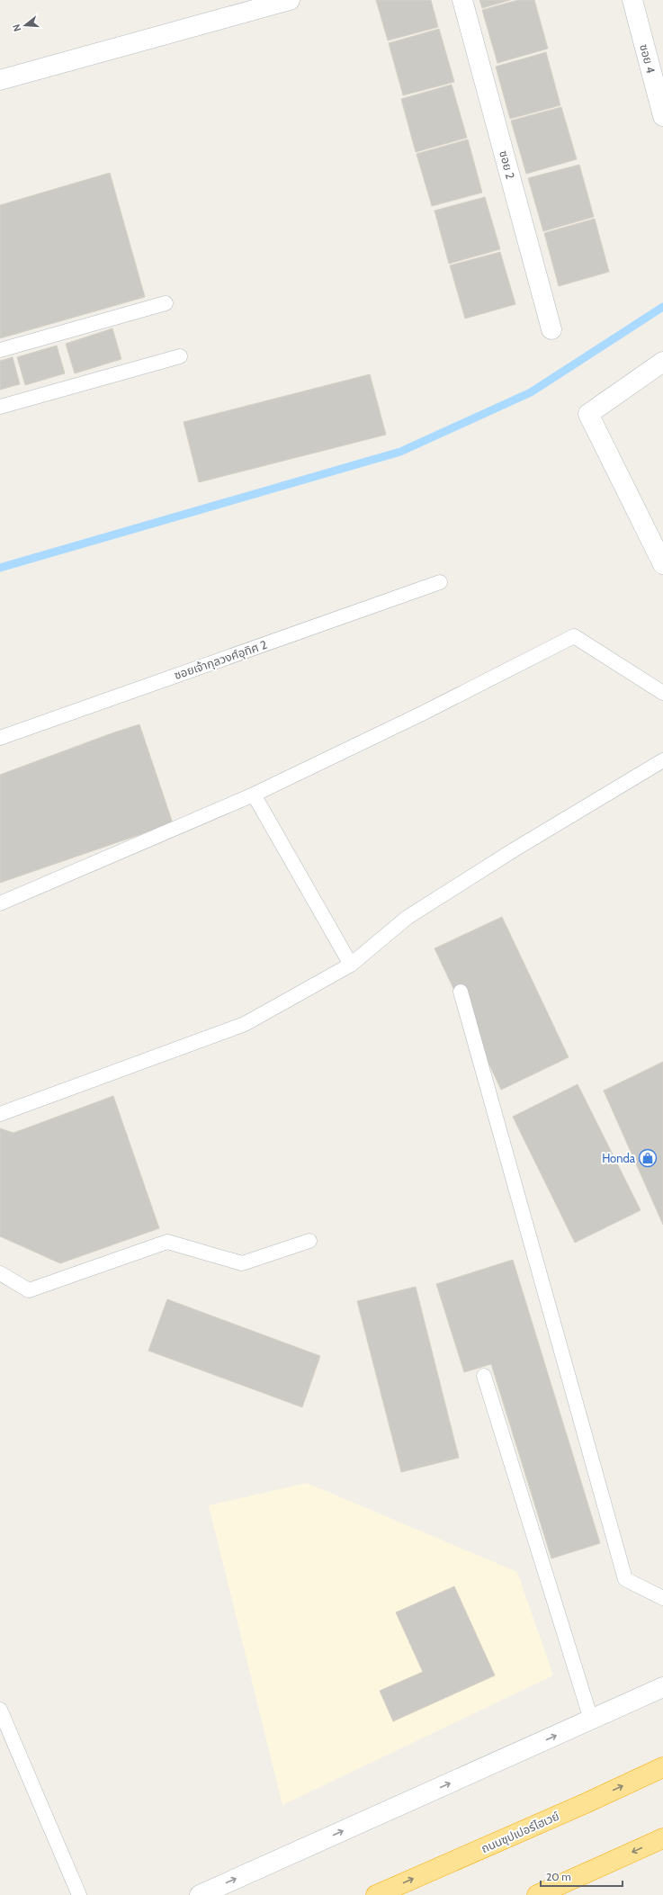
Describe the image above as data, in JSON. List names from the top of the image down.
{
  "streets": {
    "highway": ["ถนนซุปเปอร์ไฮเวย์"],
    "street": ["ซอย 4", "ซอย 2"],
    "lane": ["ซอยเจ้ากุลวงศ์อุทิศ 2"]
  },
  "places": {
    "shop": ["Honda"]
  },
  "scale_bar": "20 m",
  "north": "left"
}
